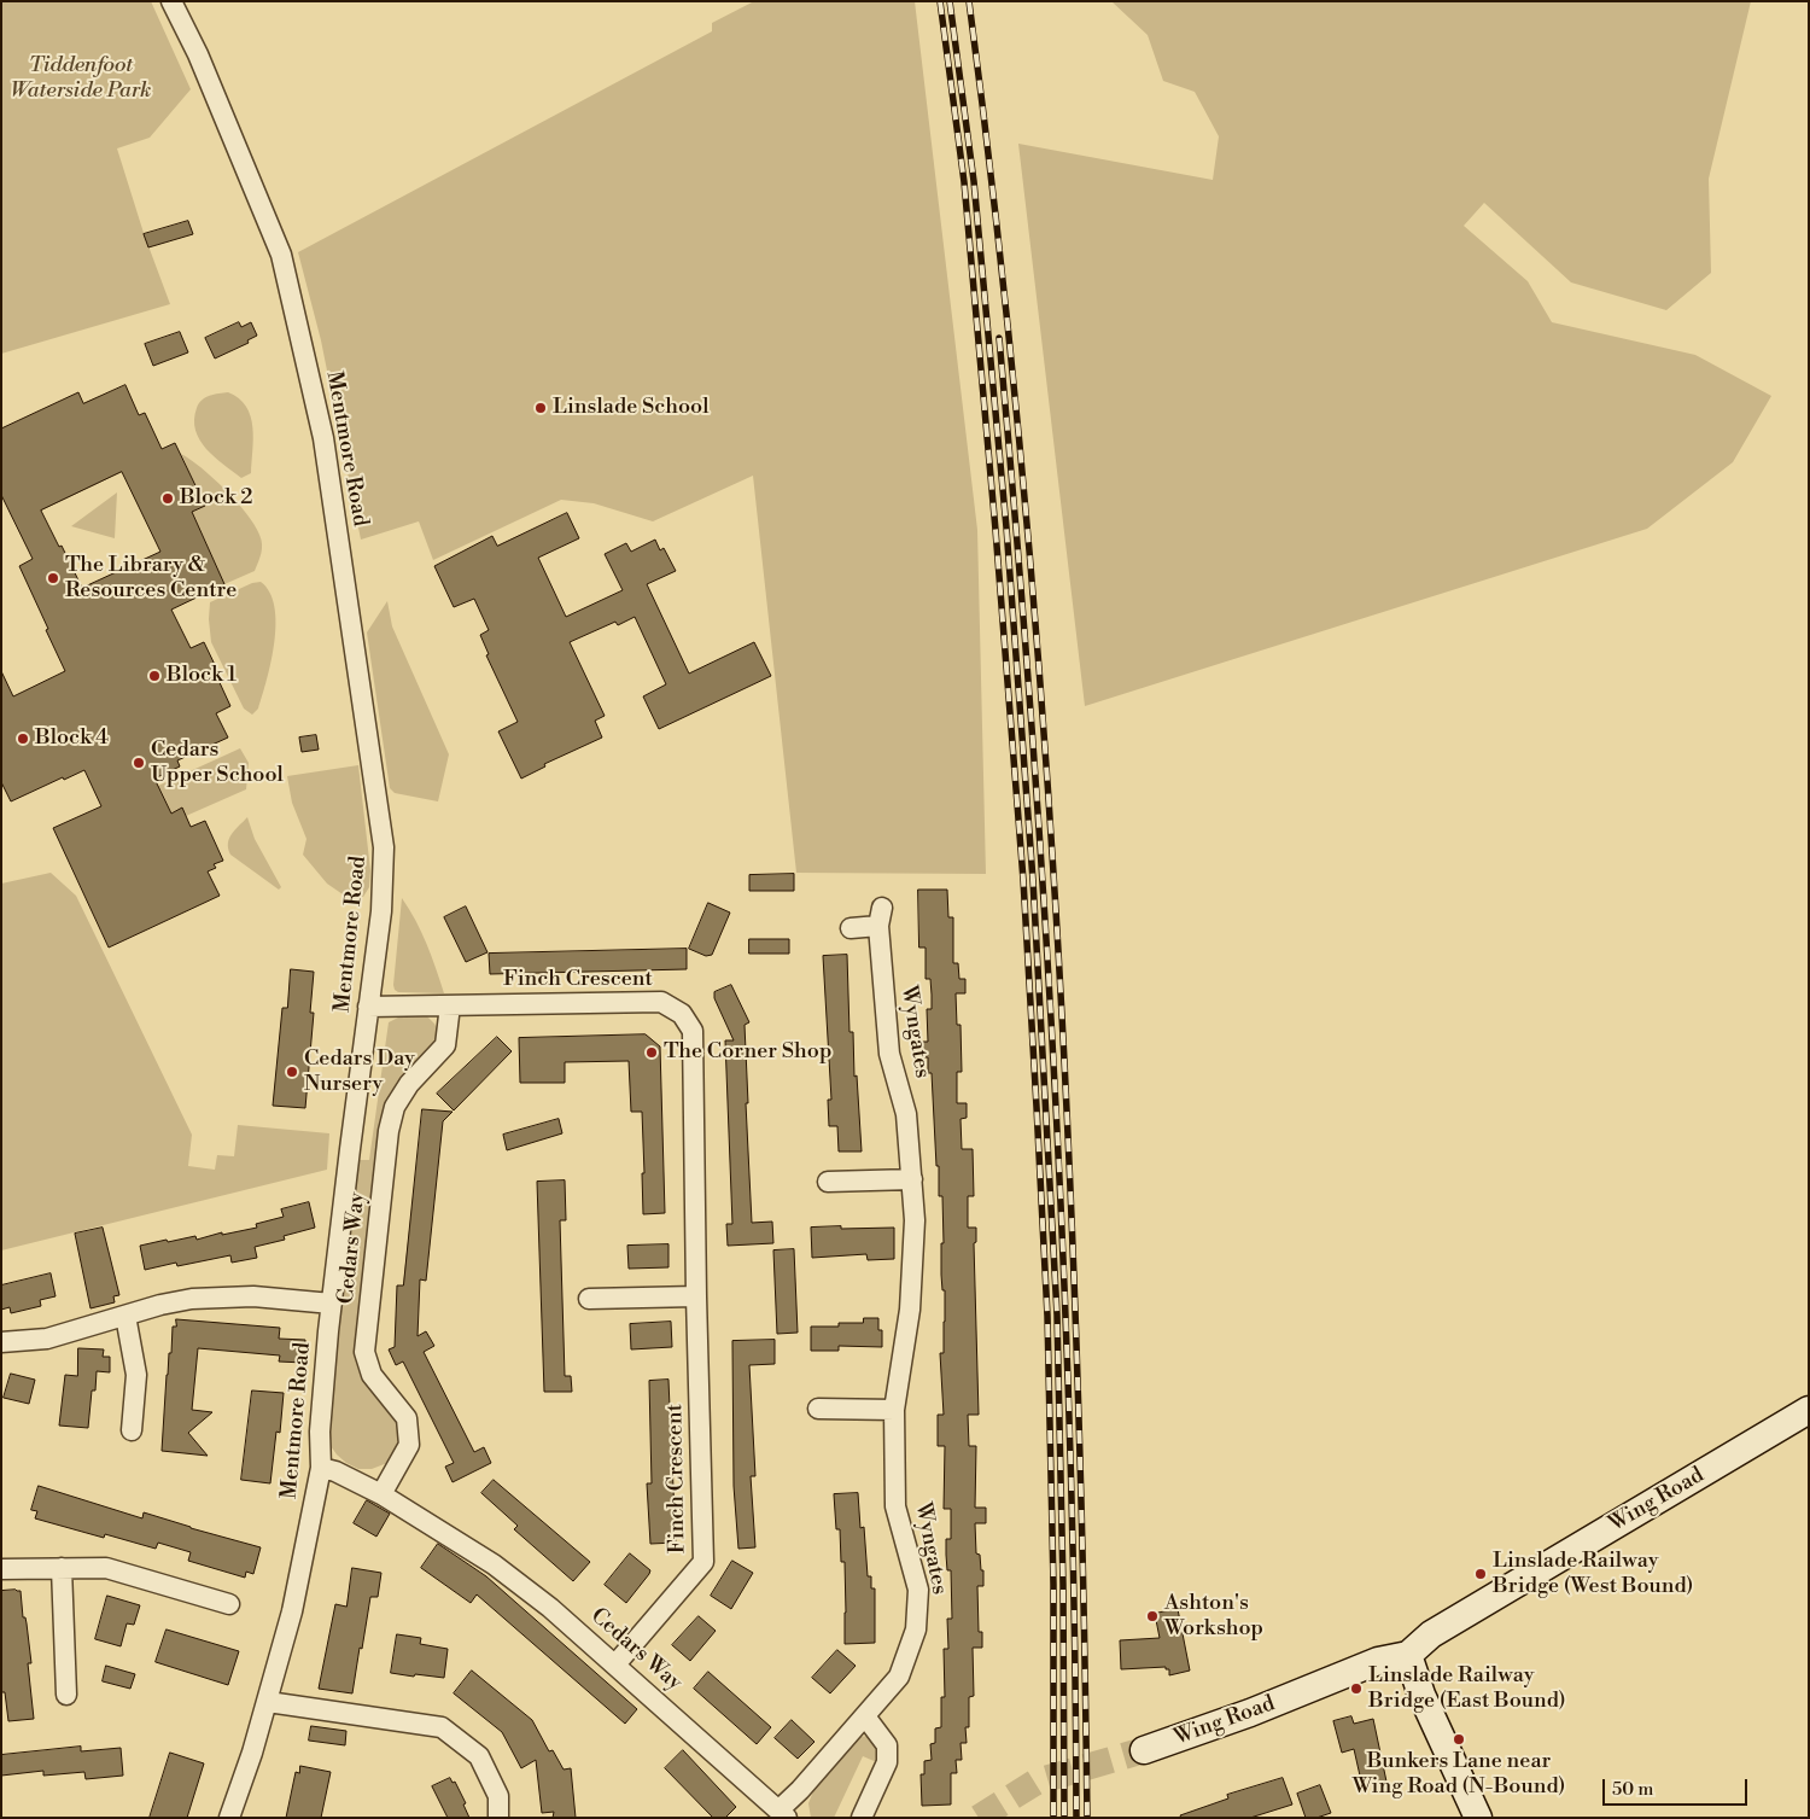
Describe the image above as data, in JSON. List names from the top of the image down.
{
  "streets": {
    "street": [
      "Mentmore Road",
      "Finch Crescent",
      "Wyngates",
      "Cedars Way",
      "Wing Road"
    ]
  },
  "crossings": [
    ["Mentmore Road", "Finch Crescent"],
    ["Mentmore Road", "Cedars Way"],
    ["Finch Crescent", "Cedars Way"],
    ["Wyngates", "Cedars Way"]
  ],
  "parks": ["Tiddenfoot Waterside Park"],
  "places": [
    "Linslade School",
    "Block 2",
    "The Library & Resources Centre",
    "Block 1",
    "Block 4",
    "Cedars Upper School",
    "The Corner Shop",
    "Cedars Day Nursery",
    "Linslade Railway Bridge (West Bound)",
    "Ashton's Workshop",
    "Linslade Railway Bridge (East Bound)",
    "Bunkers Lane near Wing Road (N-Bound)"
  ],
  "scale_bar": "50 m"
}
